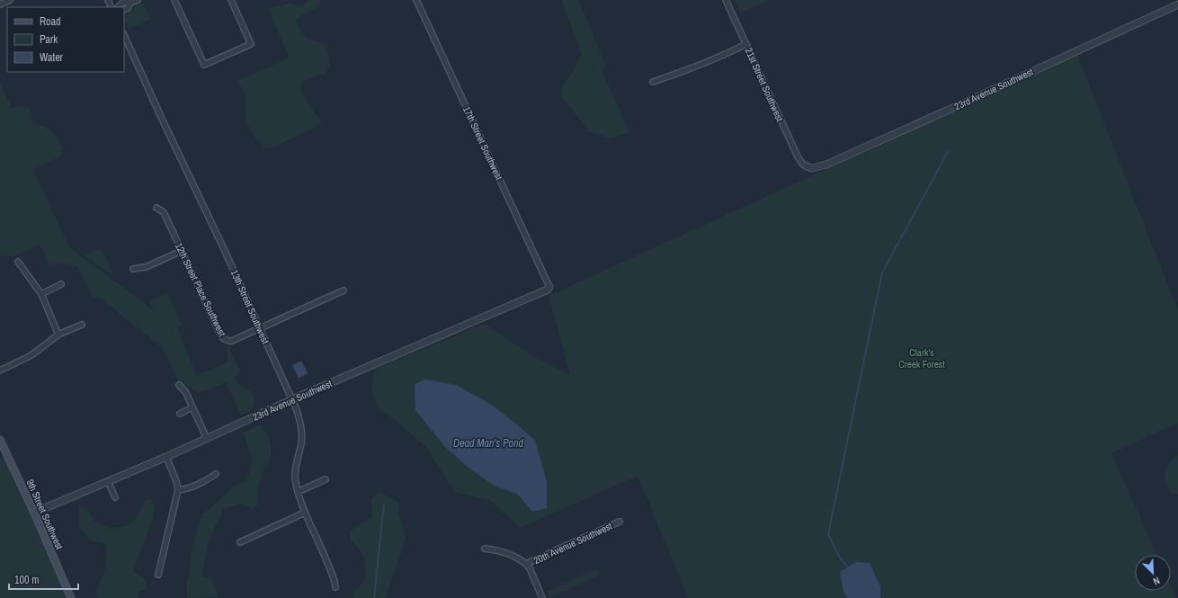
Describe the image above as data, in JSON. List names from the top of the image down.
{
  "streets": {
    "main road": ["9th Street Southwest"],
    "street": [
      "21st Street Southwest",
      "23rd Avenue Southwest",
      "17th Street Southwest",
      "12th Street Place Southwest",
      "13th Street Southwest",
      "20th Avenue Southwest"
    ]
  },
  "crossings": [
    ["21st Street Southwest", "23rd Avenue Southwest"],
    ["23rd Avenue Southwest", "17th Street Southwest"],
    ["23rd Avenue Southwest", "13th Street Southwest"],
    ["23rd Avenue Southwest", "9th Street Southwest"],
    ["12th Street Place Southwest", "13th Street Southwest"]
  ],
  "water": ["Dead Man's Pond"],
  "parks": ["Clark's Creek Forest"],
  "legend": ["Road", "Park", "Water"],
  "scale_bar": "100 m",
  "north": "bottom right"
}
